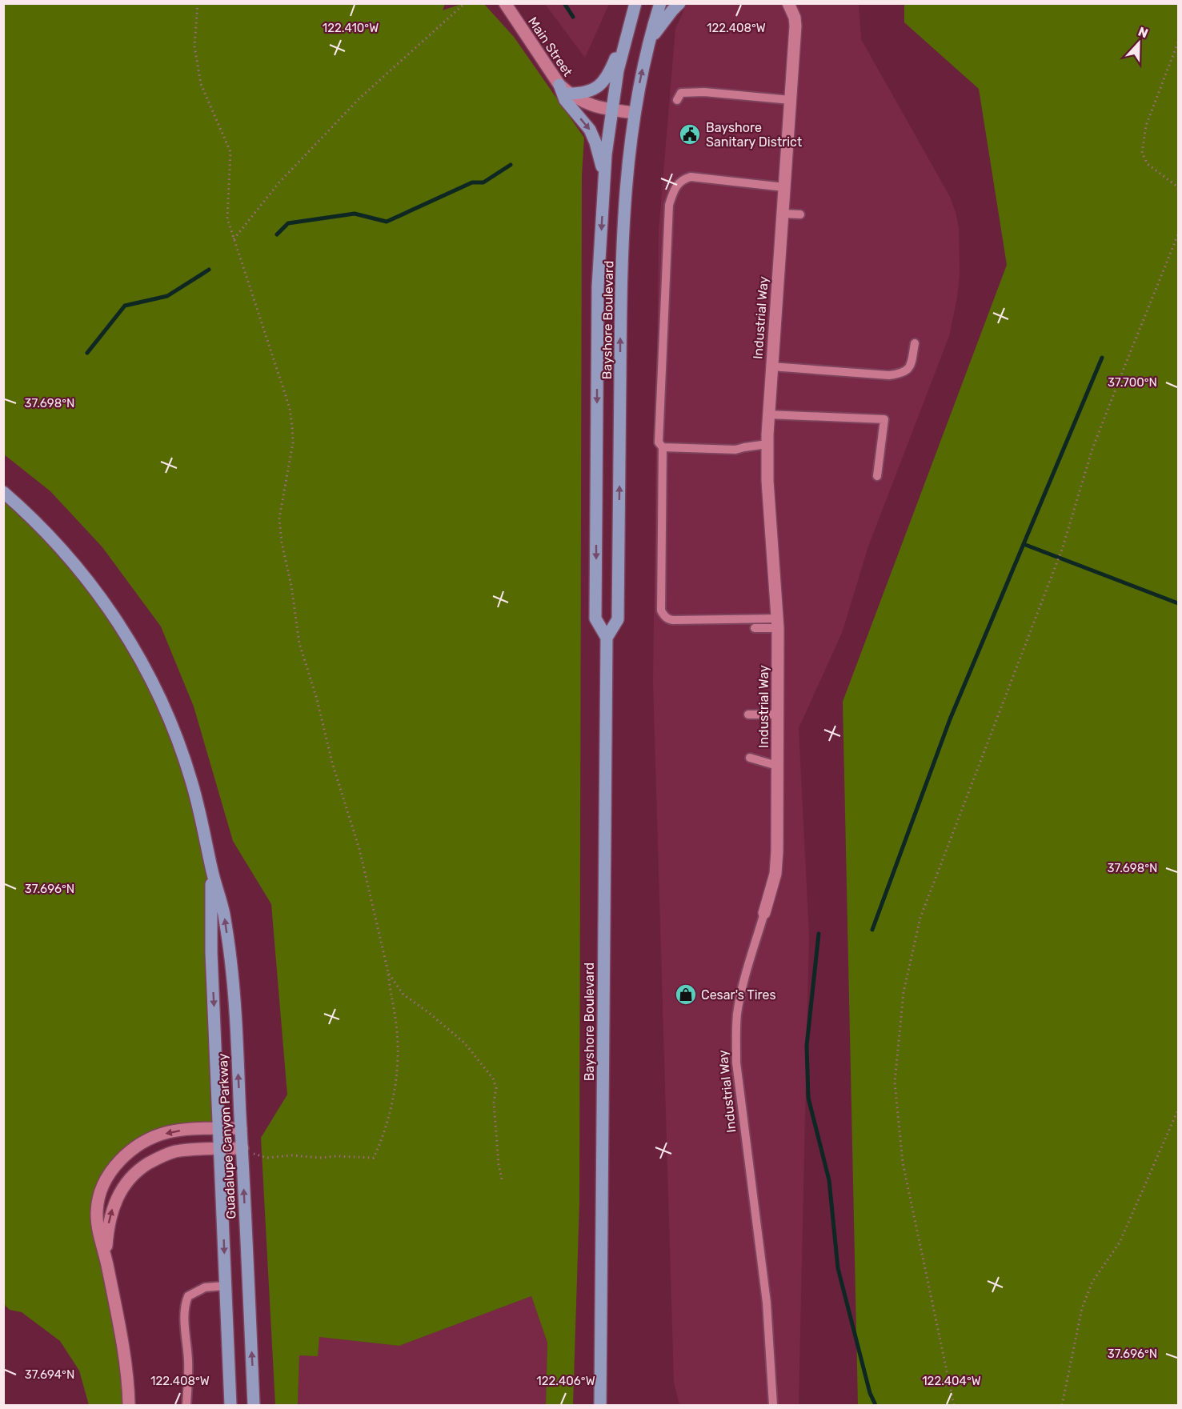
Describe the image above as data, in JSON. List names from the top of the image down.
{
  "streets": {
    "main road": ["Bayshore Boulevard", "Guadalupe Canyon Parkway"],
    "street": ["Main Street", "Industrial Way"]
  },
  "crossings": [
    ["Main Street", "Bayshore Boulevard"]
  ],
  "places": {
    "public building": ["Bayshore Sanitary District"],
    "shop": ["Cesar's Tires"]
  },
  "north": "top",
  "coordinates": [
    "122.410°W",
    "122.408°W",
    "37.700°N",
    "37.698°N",
    "37.696°N",
    "37.694°N",
    "122.406°W",
    "122.404°W"
  ]
}
